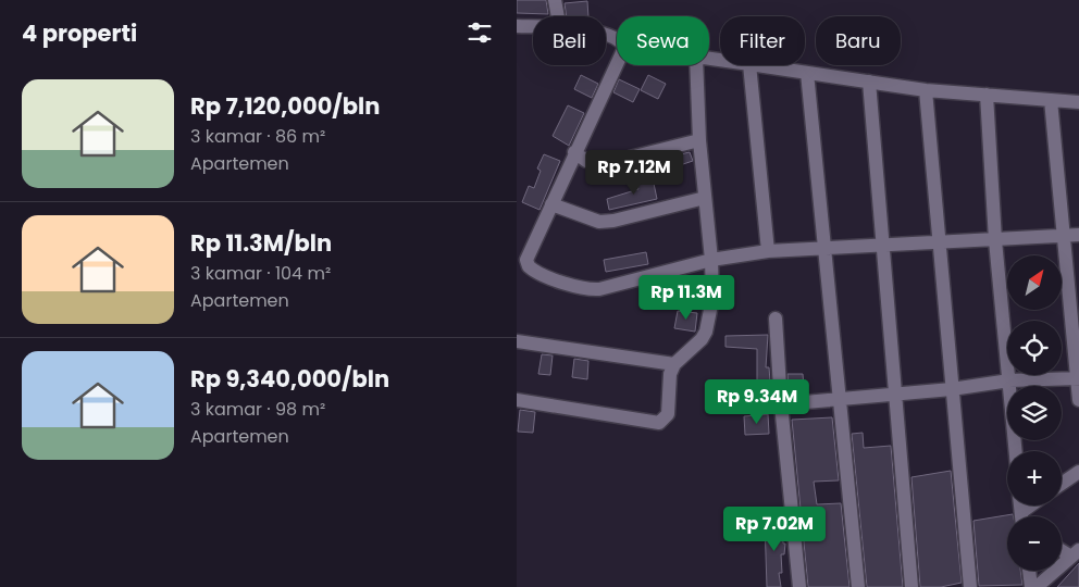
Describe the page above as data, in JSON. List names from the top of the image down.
{
  "north": "top right",
  "page": {
    "heading": "4 properti",
    "chip": [
      "Beli",
      "Sewa",
      "Filter",
      "Baru"
    ],
    "list": [
      {
        "name": "Rp 7,120,000/bln",
        "note": "3 kamar · 86 m² · Apartemen"
      },
      {
        "name": "Rp 11.3M/bln",
        "note": "3 kamar · 104 m² · Apartemen"
      },
      {
        "name": "Rp 9,340,000/bln",
        "note": "3 kamar · 98 m² · Apartemen"
      }
    ],
    "price": [
      "Rp 7.12M",
      "Rp 11.3M",
      "Rp 9.34M",
      "Rp 7.02M"
    ],
    "map_buttons": ["+", "−"]
  }
}
